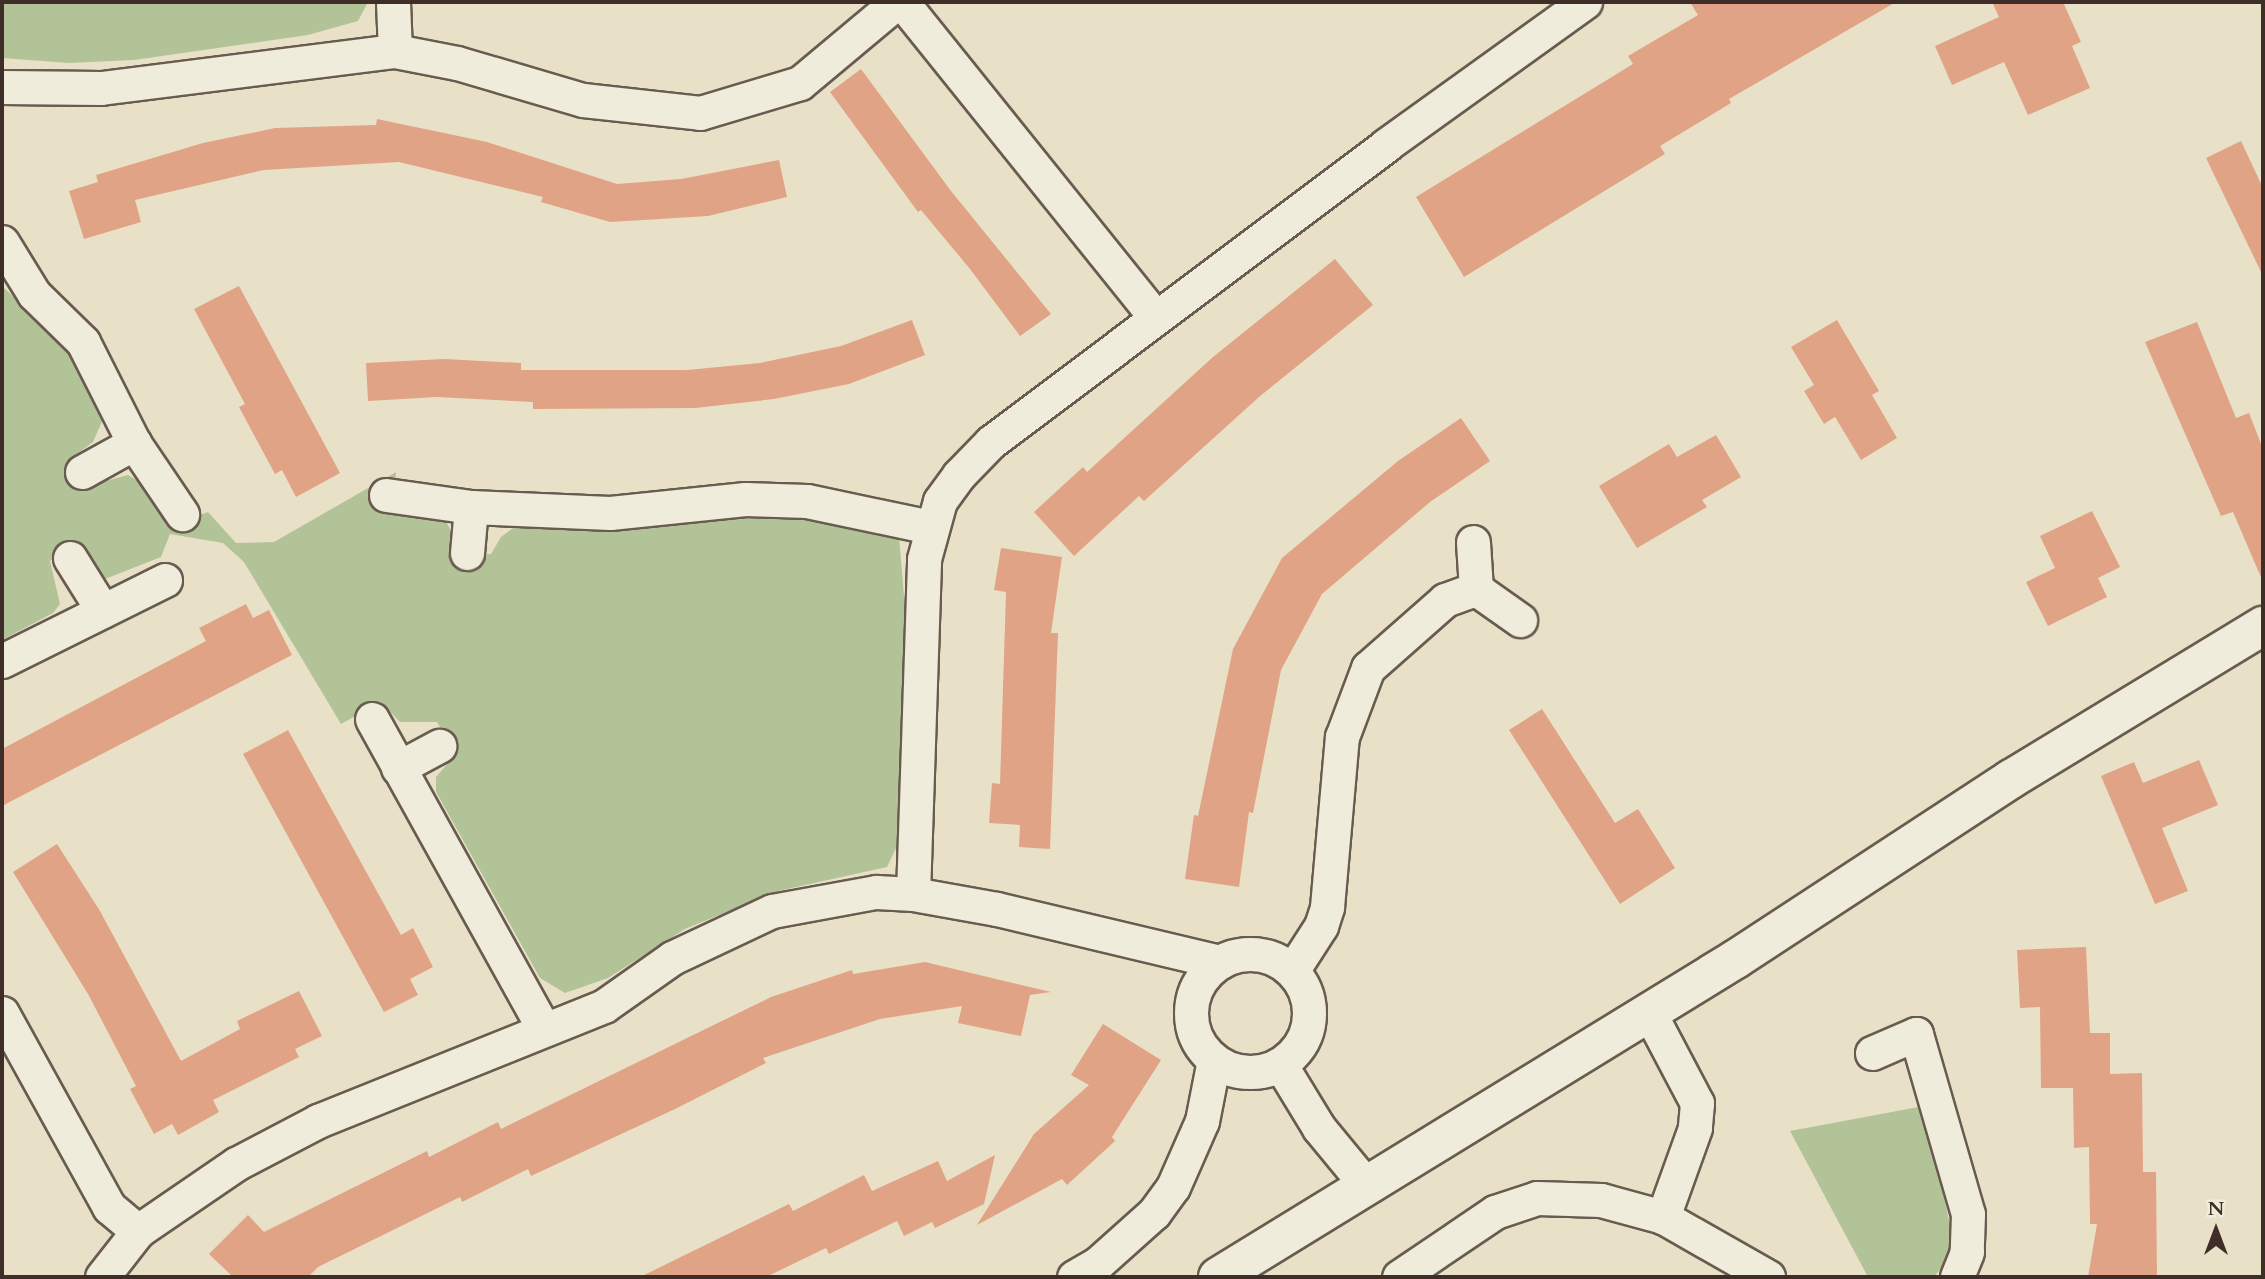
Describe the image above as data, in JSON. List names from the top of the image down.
{
  "north": "top"
}
